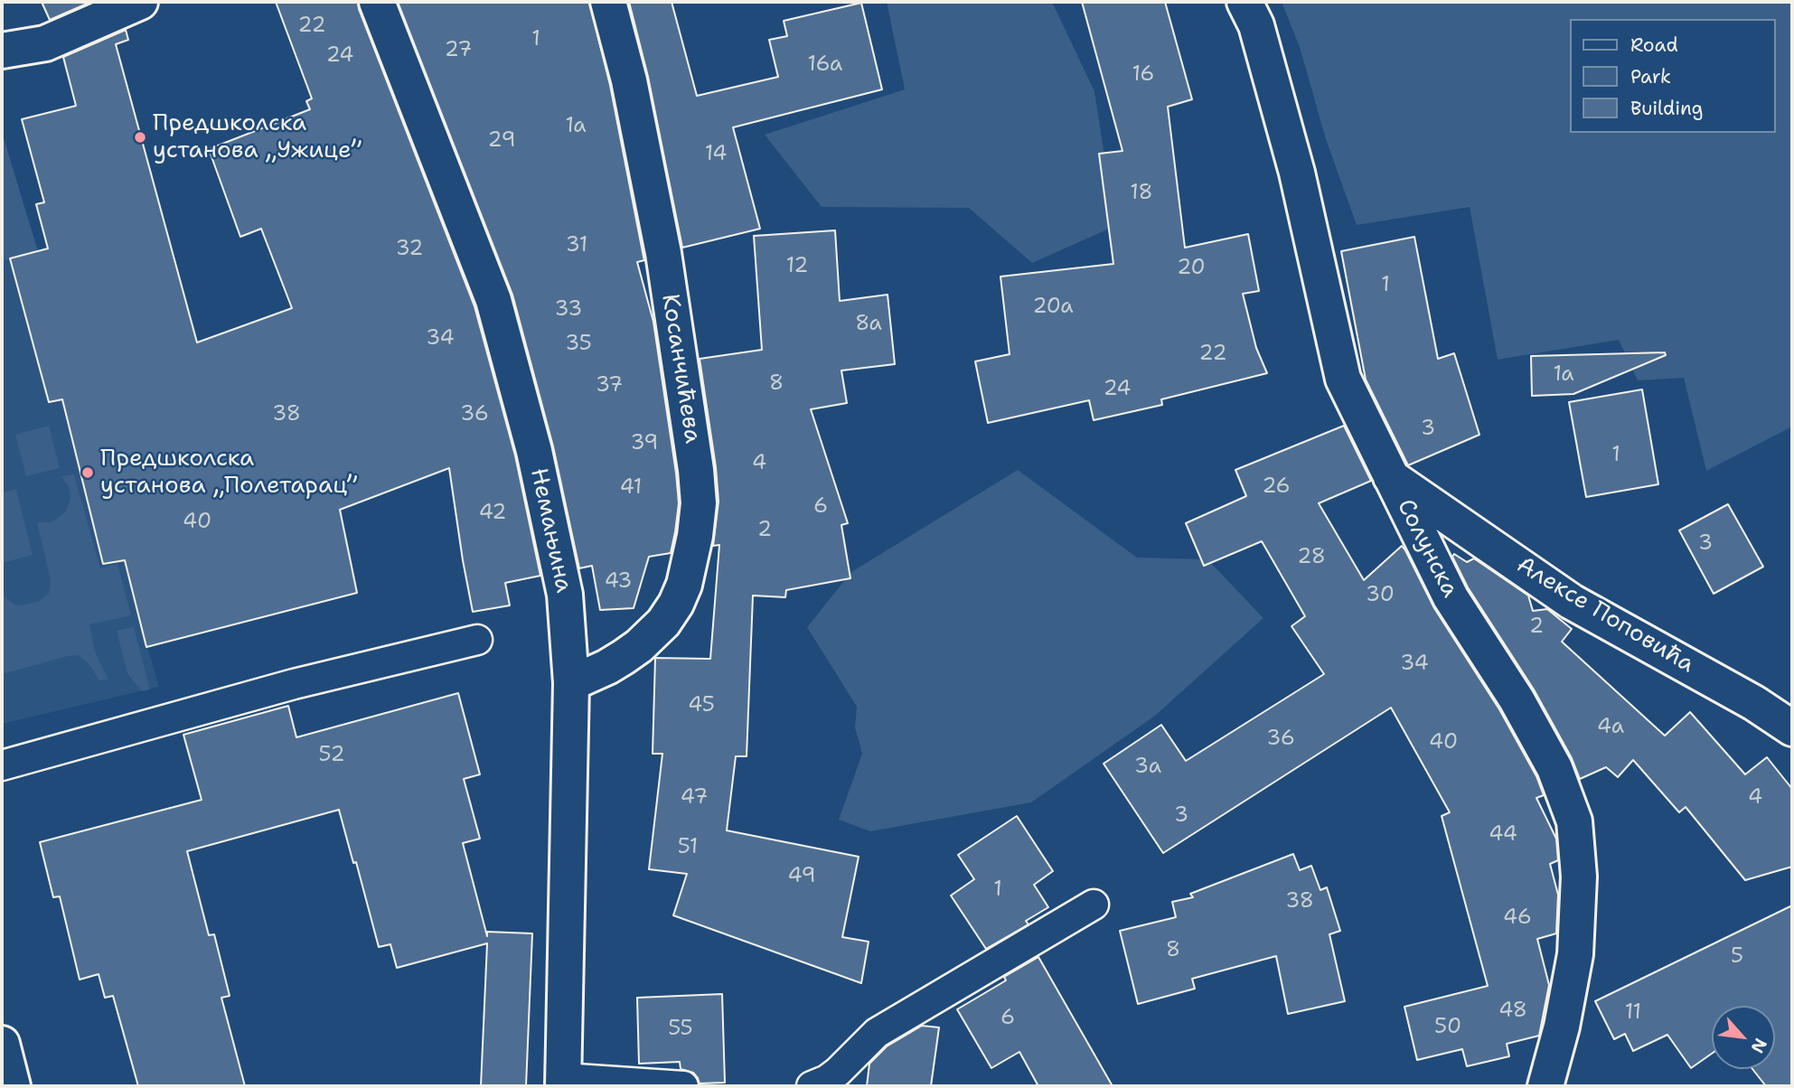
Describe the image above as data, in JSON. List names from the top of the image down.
{
  "streets": {
    "street": [
      "Косанчићева",
      "Немањина",
      "Солунска",
      "Алексе Поповића"
    ]
  },
  "crossings": [
    ["Косанчићева", "Немањина"],
    ["Солунска", "Алексе Поповића"]
  ],
  "places": ["Предшколска установа „Ужице”", "Предшколска установа „Полетарац”"],
  "house_numbers": [
    "22",
    "1",
    "27",
    "24",
    "16a",
    "16",
    "1a",
    "29",
    "14",
    "18",
    "31",
    "32",
    "12",
    "20",
    "1",
    "20a",
    "33",
    "8a",
    "34",
    "35",
    "22",
    "1a",
    "8",
    "37",
    "24",
    "38",
    "36",
    "3",
    "39",
    "1",
    "4",
    "26",
    "41",
    "6",
    "42",
    "40",
    "2",
    "3",
    "28",
    "43",
    "30",
    "2",
    "34",
    "45",
    "4a",
    "36",
    "40",
    "52",
    "3a",
    "47",
    "4",
    "3",
    "44",
    "51",
    "49",
    "1",
    "38",
    "46",
    "8",
    "5",
    "48",
    "11",
    "6",
    "50",
    "55"
  ],
  "legend": ["Road", "Park", "Building"],
  "north": "bottom right"
}
